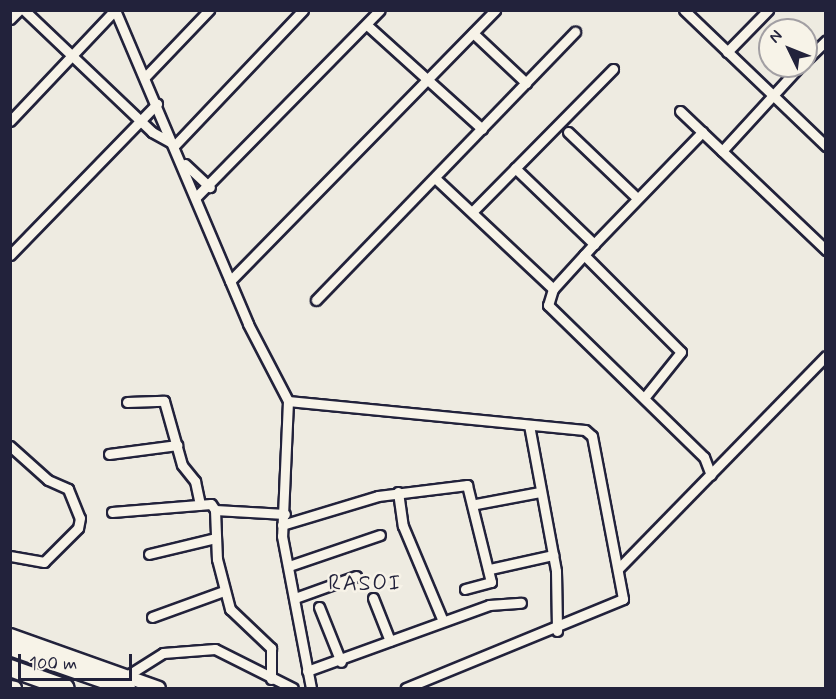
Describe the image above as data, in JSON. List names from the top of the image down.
{
  "districts": ["RASOI"],
  "scale_bar": "100 m",
  "north": "top left"
}
